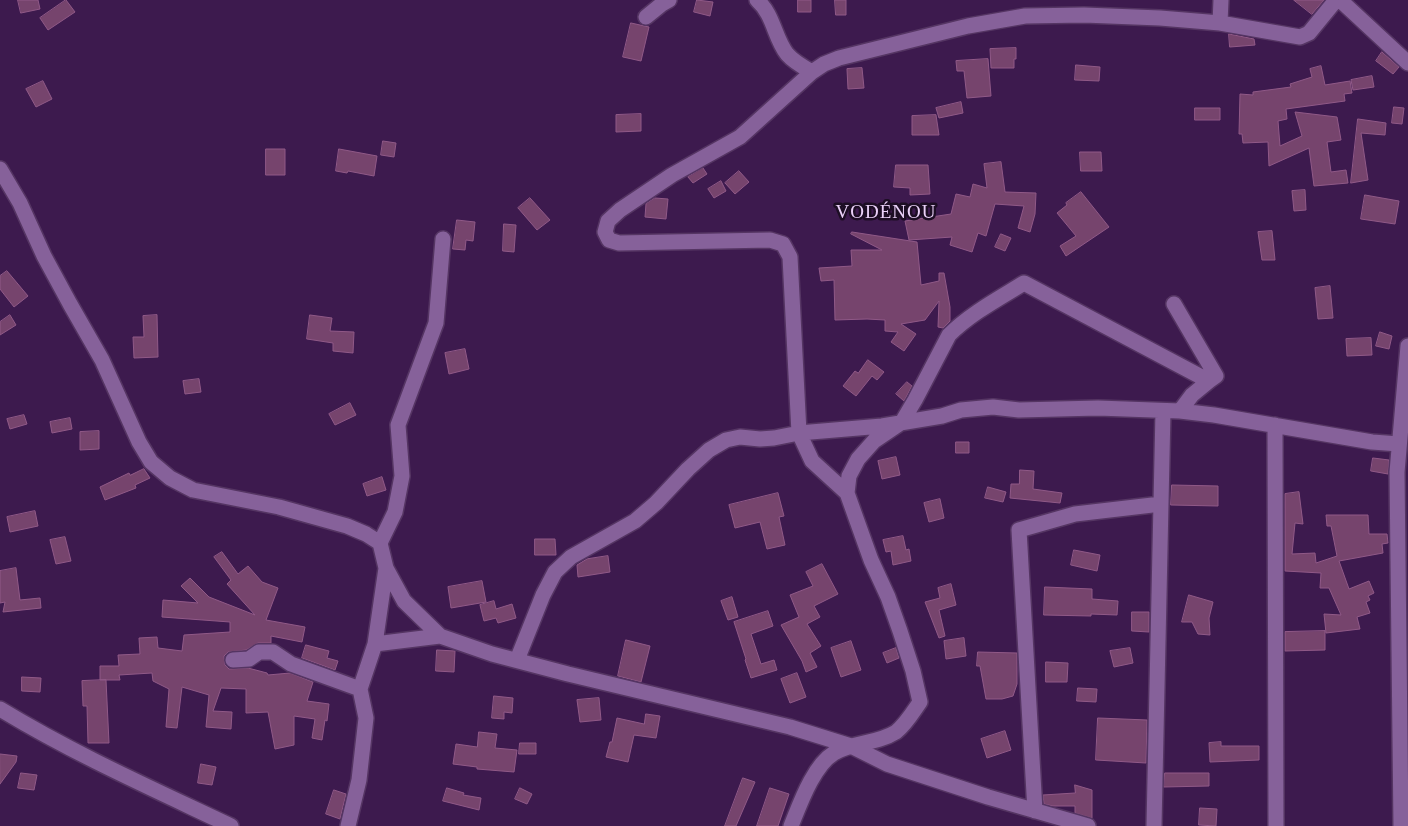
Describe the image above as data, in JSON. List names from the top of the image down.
{
  "districts": ["VODÉNOU"]
}
